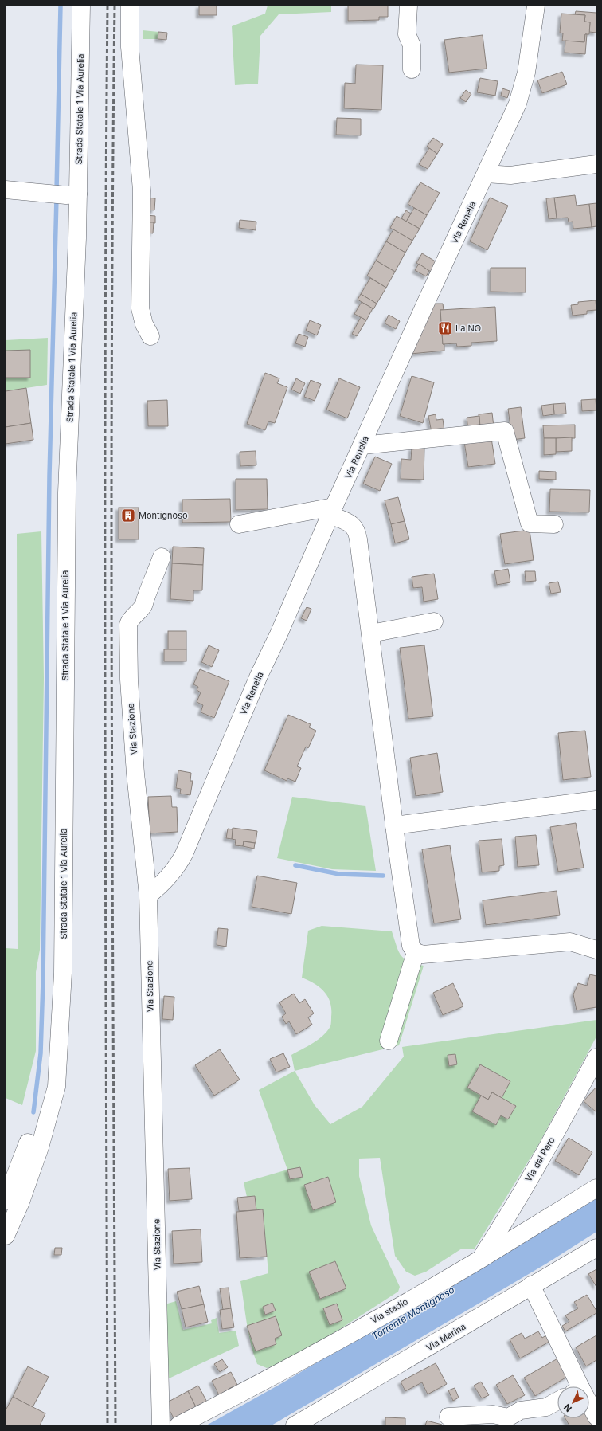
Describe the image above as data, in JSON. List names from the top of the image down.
{
  "streets": {
    "street": [
      "Strada Statale 1 Via Aurelia",
      "Via Renella",
      "Via Stazione",
      "Via del Pero",
      "Via stadio",
      "Via Marina"
    ]
  },
  "crossings": [
    ["Via Renella", "Via Stazione"],
    ["Via del Pero", "Via stadio"]
  ],
  "water": ["Torrente Montignoso"],
  "places": {
    "restaurant": ["La NO"],
    "building": ["Montignoso"]
  },
  "north": "bottom left"
}
